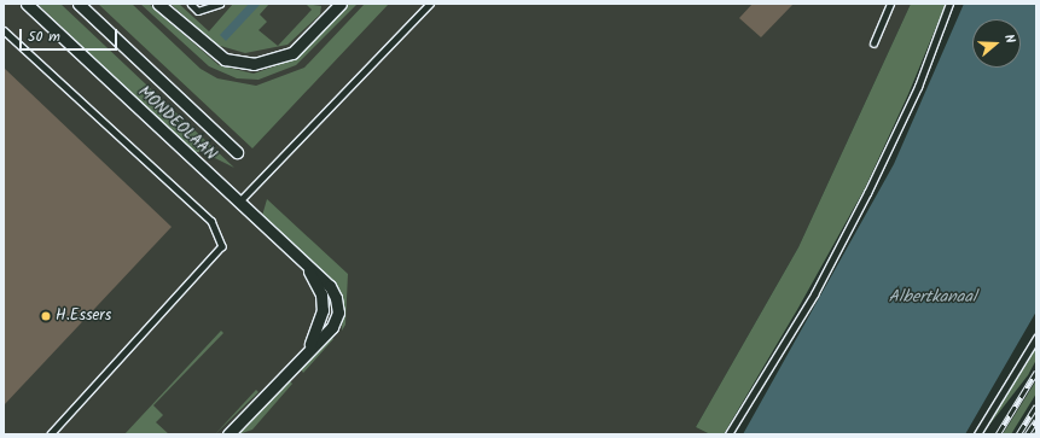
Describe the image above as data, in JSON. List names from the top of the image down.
{
  "streets": {
    "street": ["MONDEOLAAN"]
  },
  "water": ["Albertkanaal"],
  "places": ["H.Essers"],
  "scale_bar": "50 m",
  "north": "right"
}
